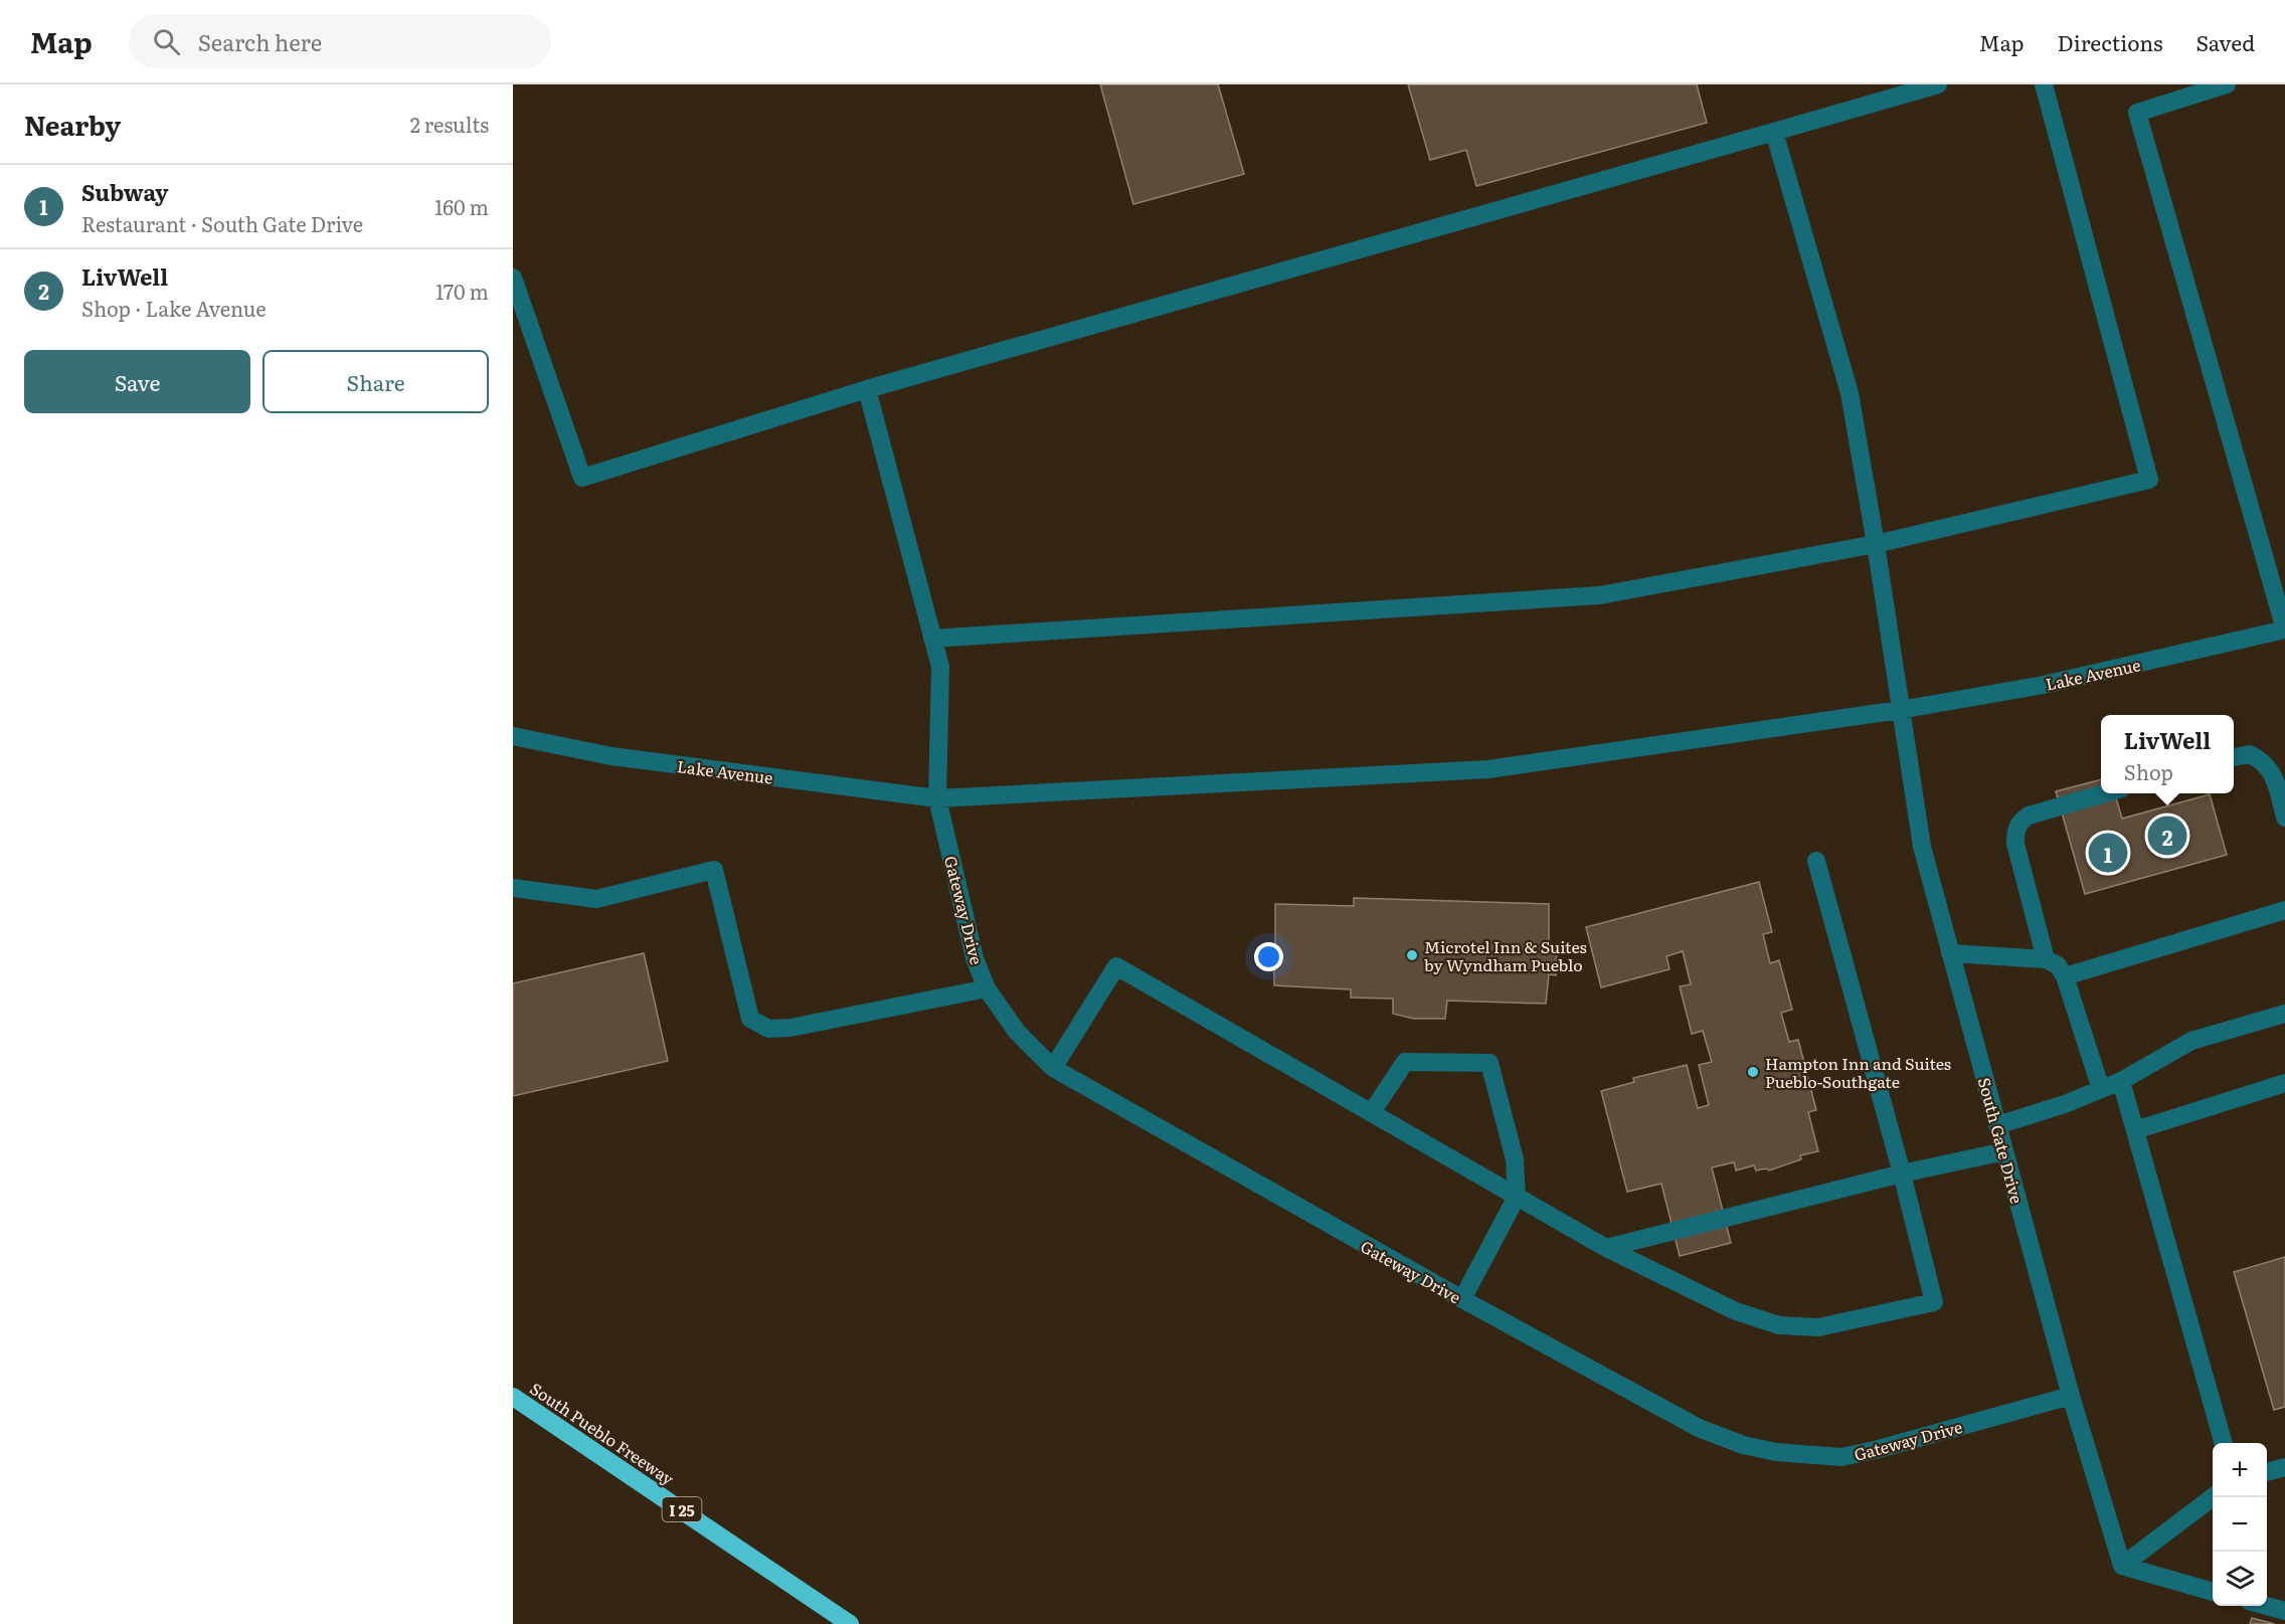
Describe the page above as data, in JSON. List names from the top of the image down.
{
  "streets": {
    "highway": ["South Pueblo Freeway", "I 25"],
    "street": ["Lake Avenue", "Gateway Drive", "South Gate Drive"]
  },
  "crossings": [
    ["Lake Avenue", "Gateway Drive"],
    ["Lake Avenue", "South Gate Drive"],
    ["Gateway Drive", "South Gate Drive"]
  ],
  "places": ["Microtel Inn & Suites by Wyndham Pueblo", "Hampton Inn and Suites Pueblo-Southgate"],
  "page": {
    "header": "Map",
    "search": "Search here",
    "nav": ["Map", "Directions", "Saved"],
    "heading": ["Nearby", "2 results"],
    "list": [
      {
        "mark": "1",
        "name": "Subway",
        "note": "Restaurant · South Gate Drive",
        "value": "160 m"
      },
      {
        "mark": "2",
        "name": "LivWell",
        "note": "Shop · Lake Avenue",
        "value": "170 m"
      }
    ],
    "buttons": ["Save", "Share"],
    "popup": ["LivWell", "Shop"],
    "pins": ["2", "1"],
    "map_buttons": ["+", "−"]
  }
}
